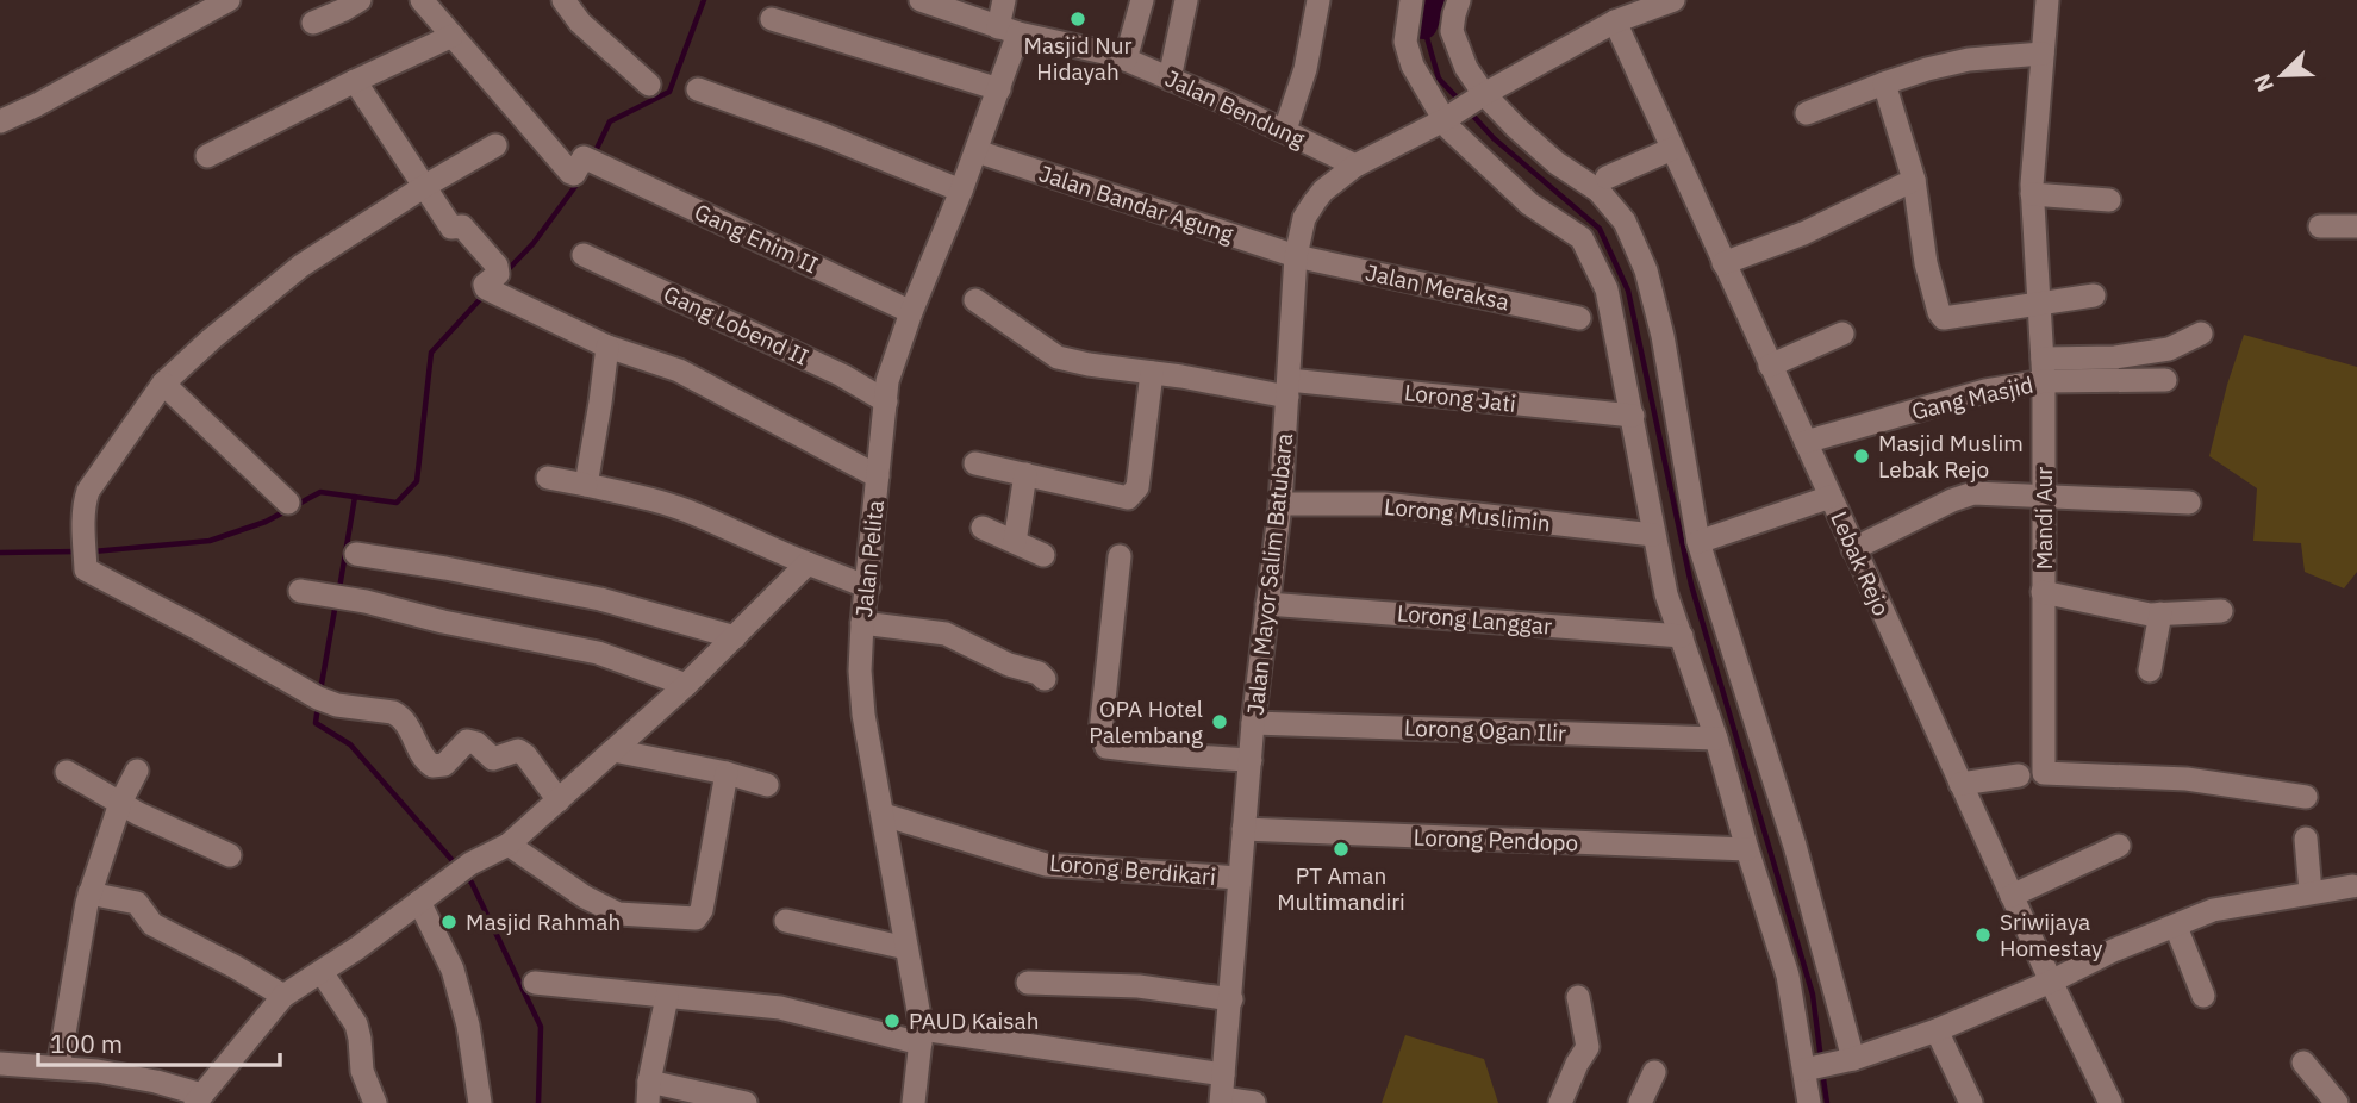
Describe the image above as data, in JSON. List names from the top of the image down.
{
  "streets": {
    "street": [
      "Jalan Bendung",
      "Jalan Bandar Agung",
      "Gang Enim II",
      "Jalan Meraksa",
      "Gang Lobend II",
      "Lorong Jati",
      "Gang Masjid",
      "Lorong Muslimin",
      "Mandi Aur",
      "Jalan Pelita",
      "Lebak Rejo",
      "Jalan Mayor Salim Batubara",
      "Lorong Langgar",
      "Lorong Ogan Ilir",
      "Lorong Pendopo",
      "Lorong Berdikari"
    ]
  },
  "crossings": [
    ["Jalan Bendung", "Jalan Pelita"],
    ["Jalan Bendung", "Jalan Mayor Salim Batubara"],
    ["Jalan Bandar Agung", "Jalan Meraksa"],
    ["Jalan Bandar Agung", "Jalan Pelita"],
    ["Jalan Bandar Agung", "Jalan Mayor Salim Batubara"],
    ["Gang Enim II", "Jalan Pelita"],
    ["Jalan Meraksa", "Jalan Mayor Salim Batubara"],
    ["Gang Lobend II", "Jalan Pelita"],
    ["Lorong Jati", "Jalan Mayor Salim Batubara"],
    ["Gang Masjid", "Mandi Aur"],
    ["Gang Masjid", "Lebak Rejo"],
    ["Lorong Muslimin", "Jalan Mayor Salim Batubara"],
    ["Jalan Pelita", "Lorong Berdikari"],
    ["Jalan Mayor Salim Batubara", "Lorong Langgar"],
    ["Jalan Mayor Salim Batubara", "Lorong Ogan Ilir"],
    ["Jalan Mayor Salim Batubara", "Lorong Pendopo"],
    ["Jalan Mayor Salim Batubara", "Lorong Berdikari"]
  ],
  "places": [
    "Masjid Nur Hidayah",
    "Masjid Muslim Lebak Rejo",
    "OPA Hotel Palembang",
    "PT Aman Multimandiri",
    "Masjid Rahmah",
    "Sriwijaya Homestay",
    "PAUD Kaisah"
  ],
  "scale_bar": "100 m",
  "north": "bottom left"
}
